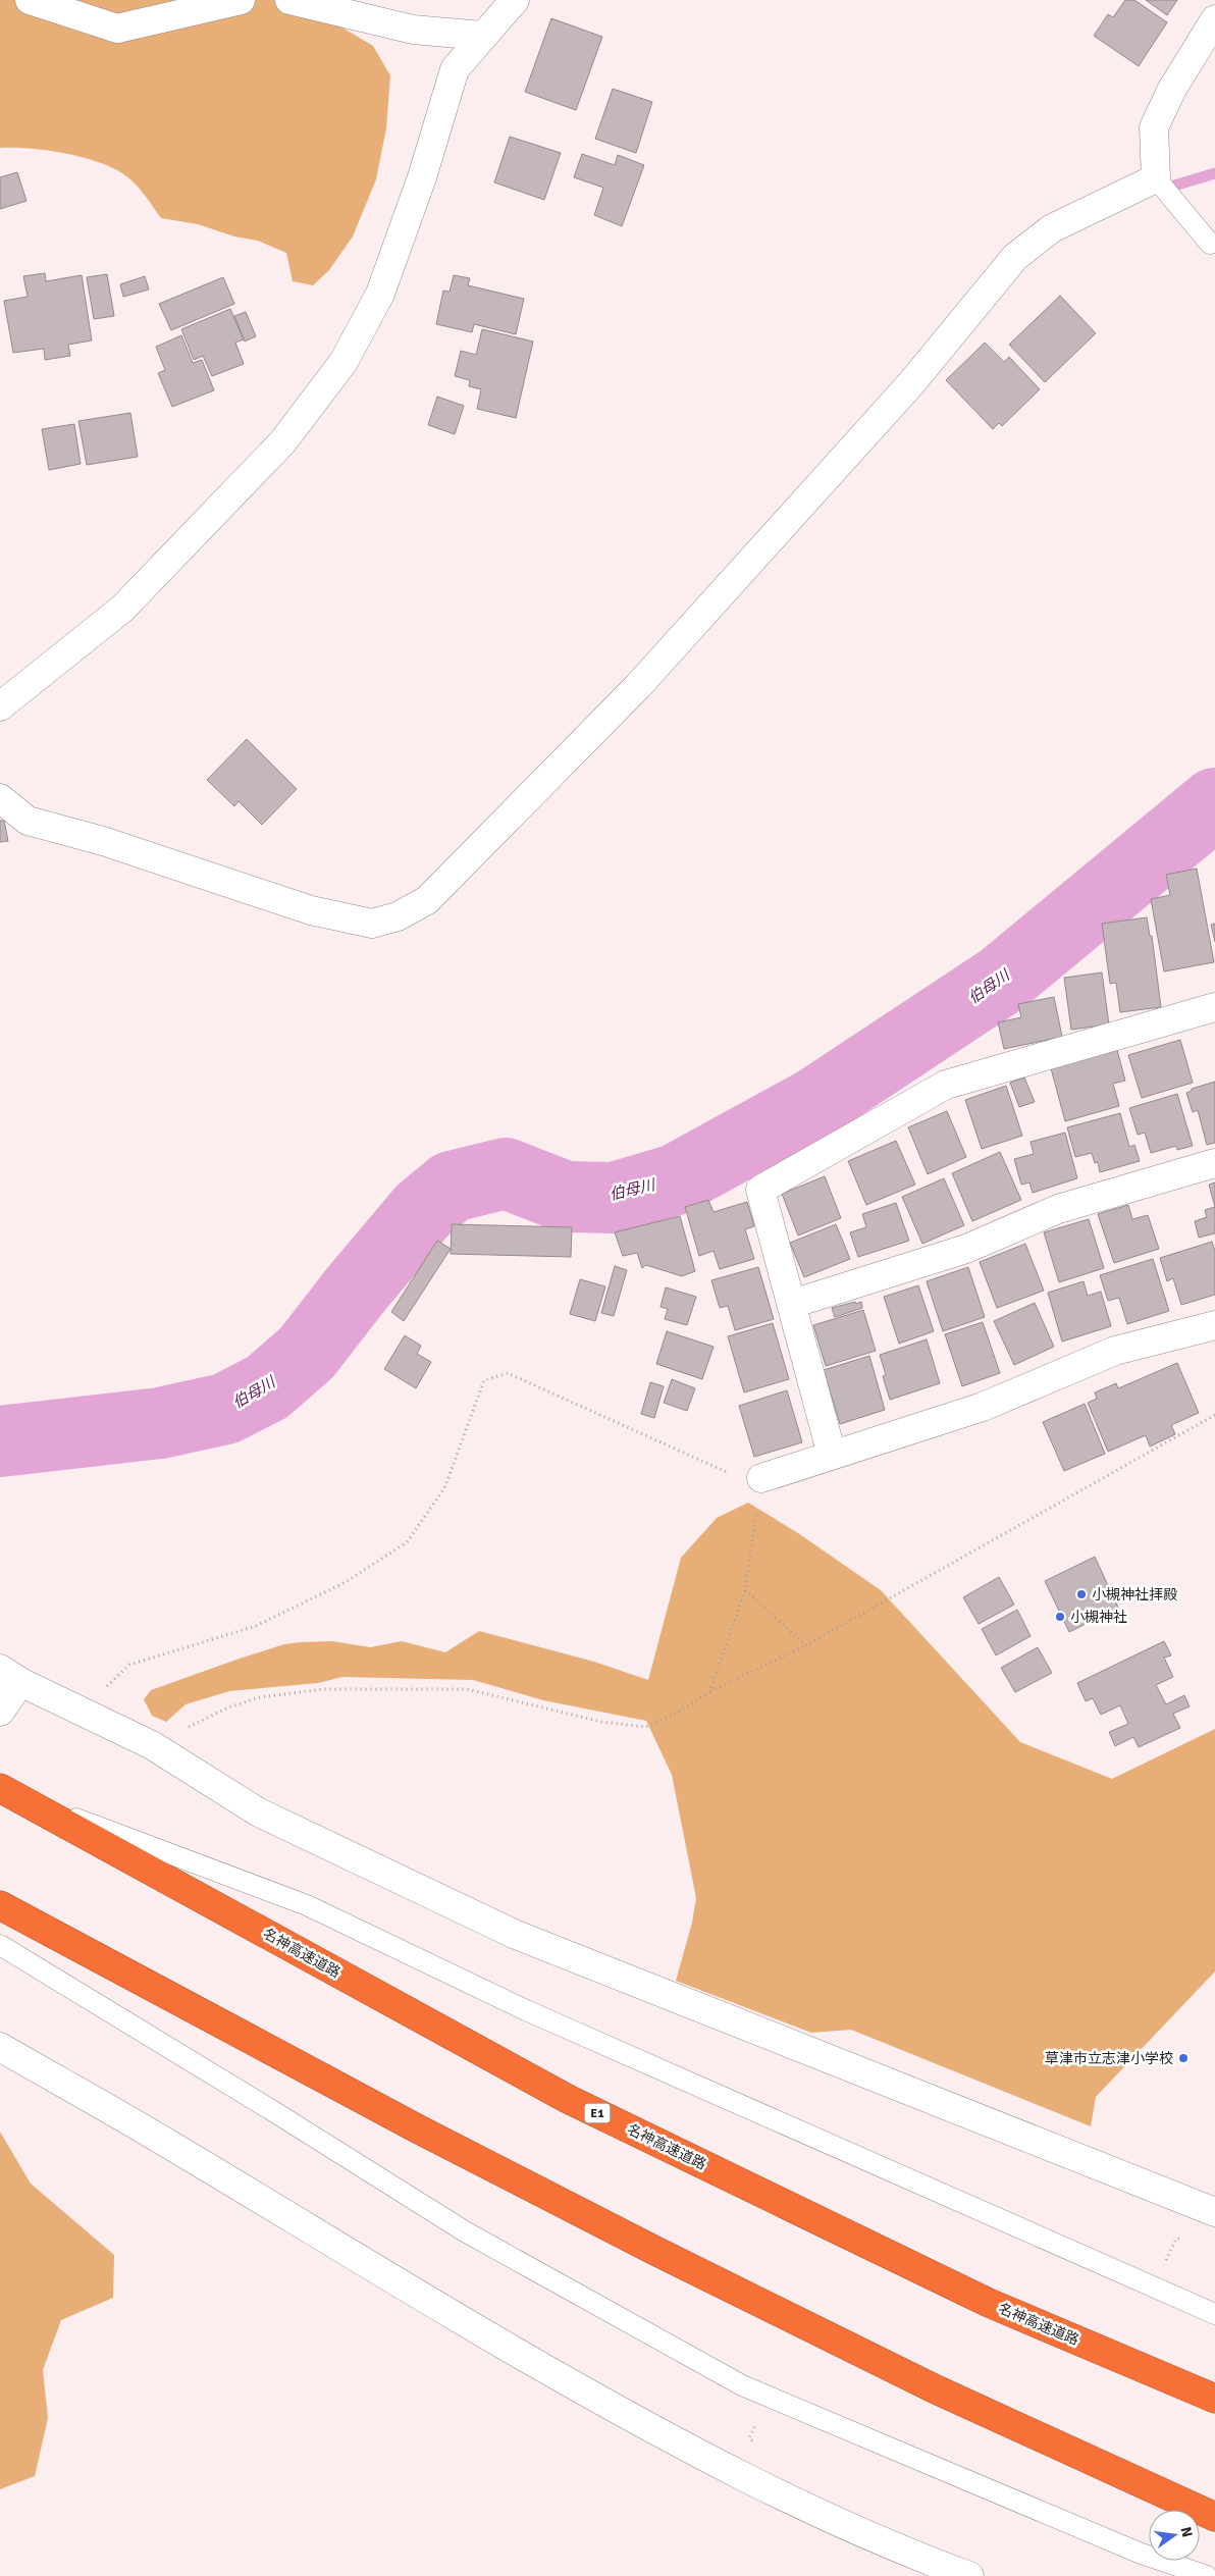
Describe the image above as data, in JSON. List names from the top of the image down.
{
  "streets": {
    "highway": ["名神高速道路", "E1"]
  },
  "water": ["伯母川"],
  "places": ["小槻神社拝殿", "小槻神社", "草津市立志津小学校"],
  "north": "right"
}
